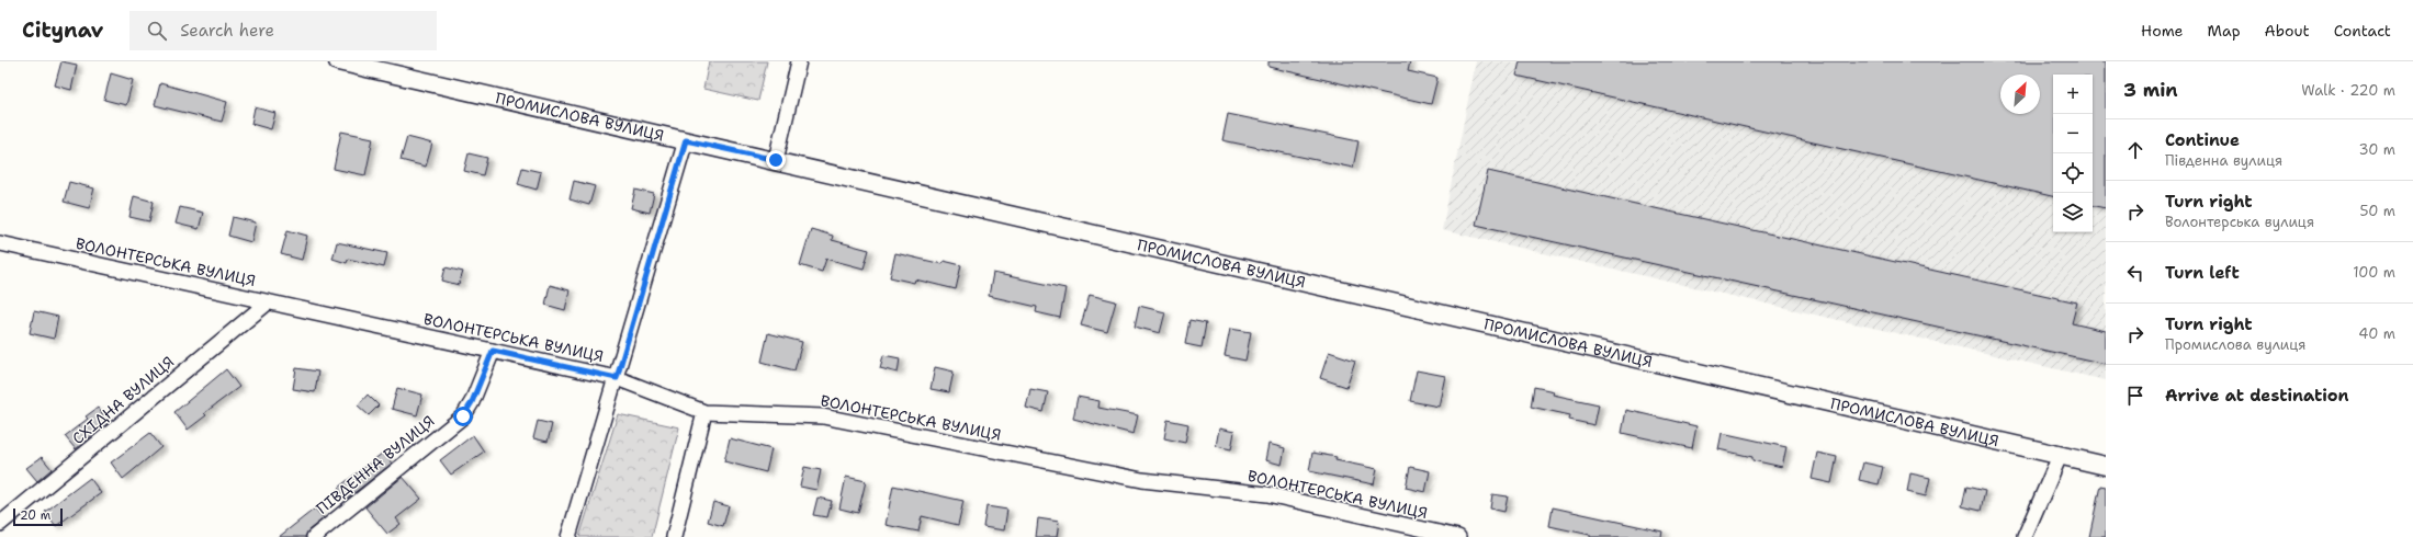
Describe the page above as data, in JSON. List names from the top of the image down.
{
  "streets": {
    "street": [
      "ПРОМИСЛОВА ВУЛИЦЯ",
      "ВОЛОНТЕРСЬКА ВУЛИЦЯ",
      "СХІДНА ВУЛИЦЯ",
      "ПІВДЕННА ВУЛИЦЯ"
    ]
  },
  "crossings": [
    ["ВОЛОНТЕРСЬКА ВУЛИЦЯ", "СХІДНА ВУЛИЦЯ"],
    ["ВОЛОНТЕРСЬКА ВУЛИЦЯ", "ПІВДЕННА ВУЛИЦЯ"]
  ],
  "scale_bar": "20 m",
  "north": "top right",
  "page": {
    "header": "Citynav",
    "search": "Search here",
    "nav": [
      "Home",
      "Map",
      "About",
      "Contact"
    ],
    "heading": ["3 min", "Walk · 220 m"],
    "map_buttons": ["+", "−"],
    "list": [
      ["Continue", "Південна вулиця", "30 m"],
      ["Turn right", "Волонтерська вулиця", "50 m"],
      ["Turn left", "100 m"],
      ["Turn right", "Промислова вулиця", "40 m"],
      "Arrive at destination"
    ],
    "scale": "20 m"
  }
}
